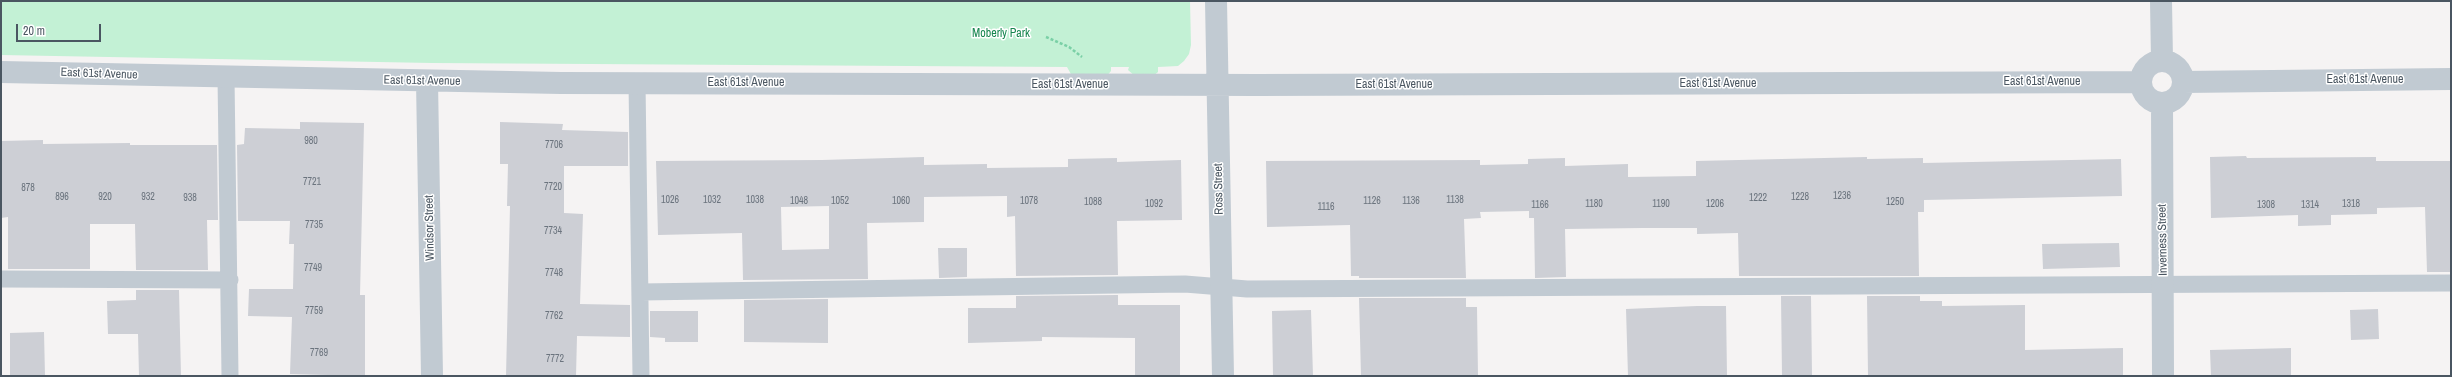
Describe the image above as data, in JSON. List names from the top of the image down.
{
  "streets": {
    "street": [
      "East 61st Avenue",
      "Ross Street",
      "Windsor Street",
      "Inverness Street"
    ]
  },
  "crossings": [
    ["East 61st Avenue", "Ross Street"],
    ["East 61st Avenue", "Windsor Street"],
    ["East 61st Avenue", "Inverness Street"]
  ],
  "parks": ["Moberly Park"],
  "house_numbers": [
    "980",
    "7706",
    "7721",
    "7720",
    "878",
    "1236",
    "896",
    "920",
    "932",
    "1228",
    "938",
    "1222",
    "1026",
    "1032",
    "1038",
    "1138",
    "1048",
    "1052",
    "1060",
    "1078",
    "1126",
    "1136",
    "1088",
    "1250",
    "1092",
    "1180",
    "1190",
    "1206",
    "1318",
    "1166",
    "1308",
    "1314",
    "1116",
    "7735",
    "7734",
    "7749",
    "7748",
    "7759",
    "7762",
    "7769",
    "7772"
  ],
  "scale_bar": "20 m"
}
